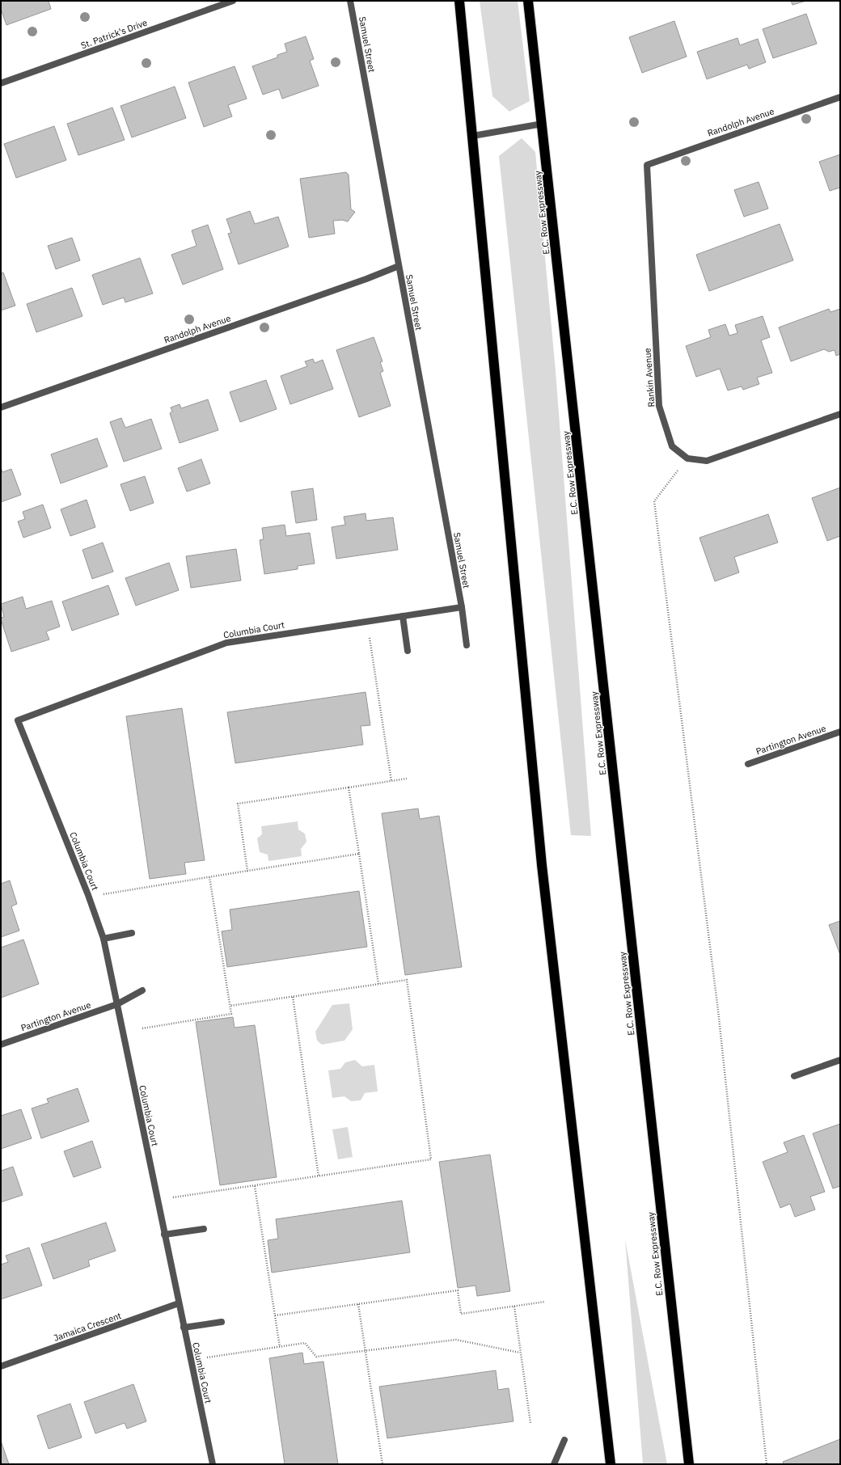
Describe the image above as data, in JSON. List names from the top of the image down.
{
  "streets": {
    "highway": ["E.C. Row Expressway"],
    "street": [
      "St. Patrick's Drive",
      "Samuel Street",
      "Randolph Avenue",
      "Rankin Avenue",
      "Columbia Court",
      "Partington Avenue",
      "Jamaica Crescent"
    ]
  },
  "crossings": [
    ["Samuel Street", "Randolph Avenue"],
    ["Samuel Street", "Columbia Court"],
    ["Randolph Avenue", "Rankin Avenue"],
    ["Columbia Court", "Partington Avenue"],
    ["Columbia Court", "Jamaica Crescent"]
  ]
}
